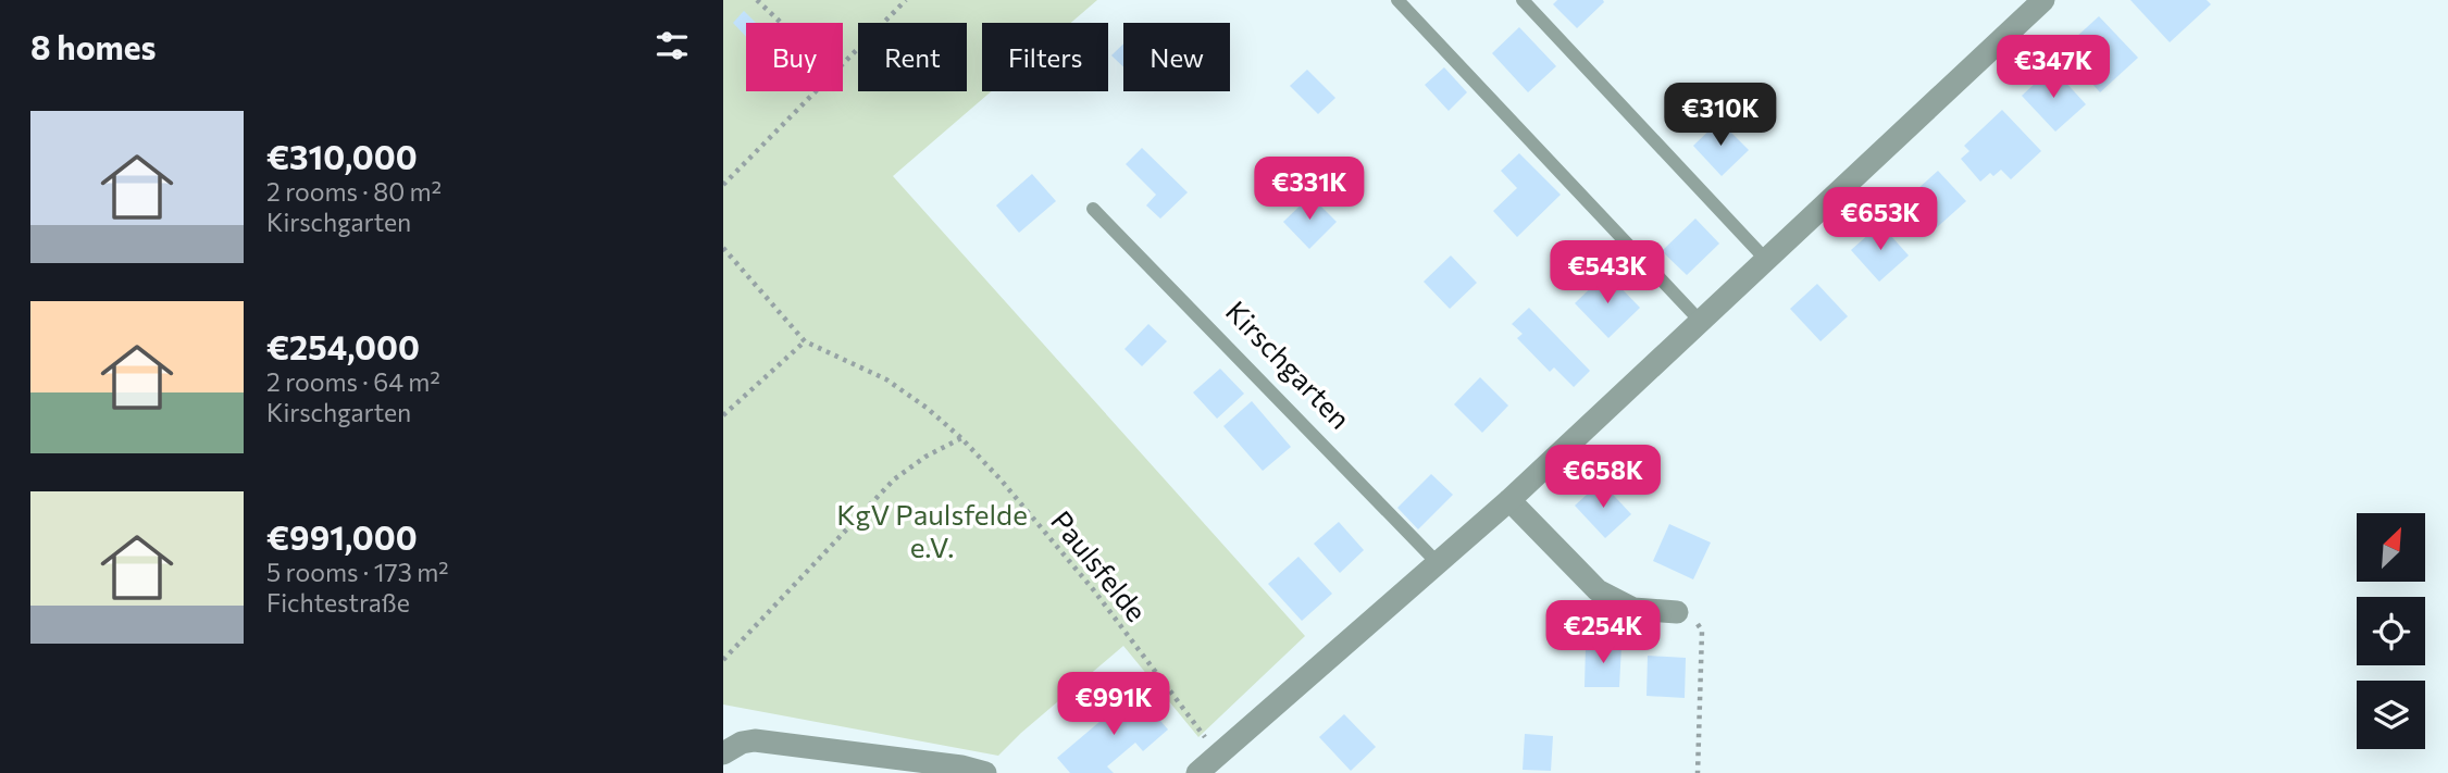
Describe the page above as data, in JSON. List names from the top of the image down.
{
  "streets": {
    "lane": ["Kirschgarten"],
    "path": ["Paulsfelde"]
  },
  "parks": ["KgV Paulsfelde e.V."],
  "north": "top right",
  "page": {
    "heading": "8 homes",
    "chip": [
      "Buy",
      "Rent",
      "Filters",
      "New"
    ],
    "price": [
      "€347K",
      "€310K",
      "€331K",
      "€653K",
      "€543K",
      "€658K",
      "€254K",
      "€991K"
    ],
    "list": [
      {
        "name": "€310,000",
        "note": "2 rooms · 80 m² · Kirschgarten"
      },
      {
        "name": "€254,000",
        "note": "2 rooms · 64 m² · Kirschgarten"
      },
      {
        "name": "€991,000",
        "note": "5 rooms · 173 m² · Fichtestraße"
      }
    ]
  }
}
